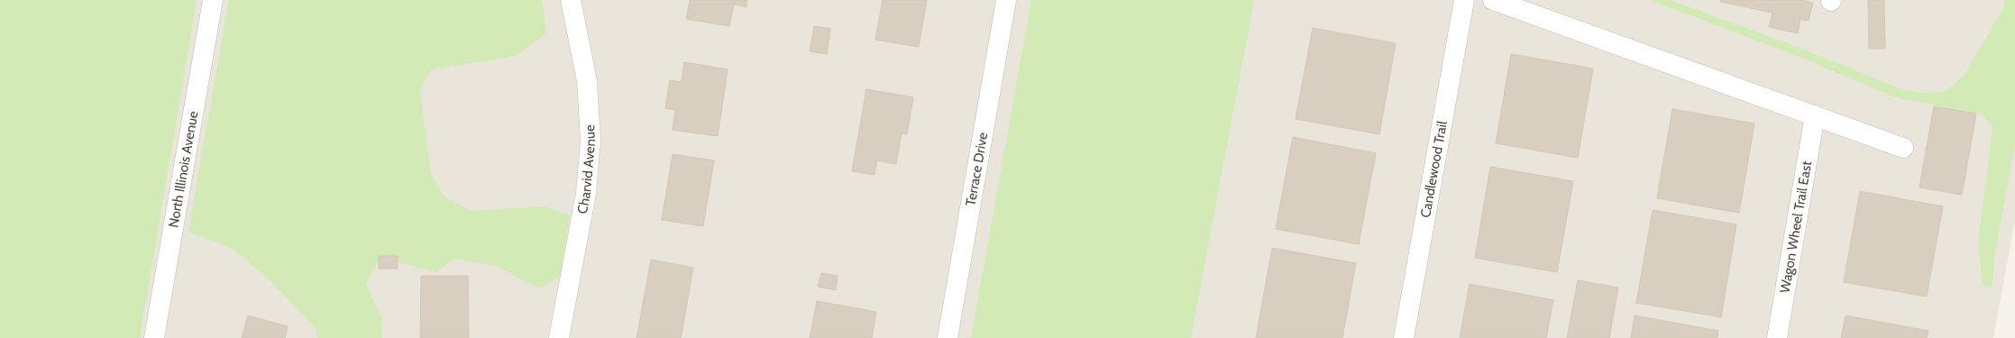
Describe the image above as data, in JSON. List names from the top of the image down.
{
  "streets": {
    "street": [
      "North Illinois Avenue",
      "Charvid Avenue",
      "Terrace Drive",
      "Candlewood Trail",
      "Wagon Wheel Trail East"
    ]
  }
}
